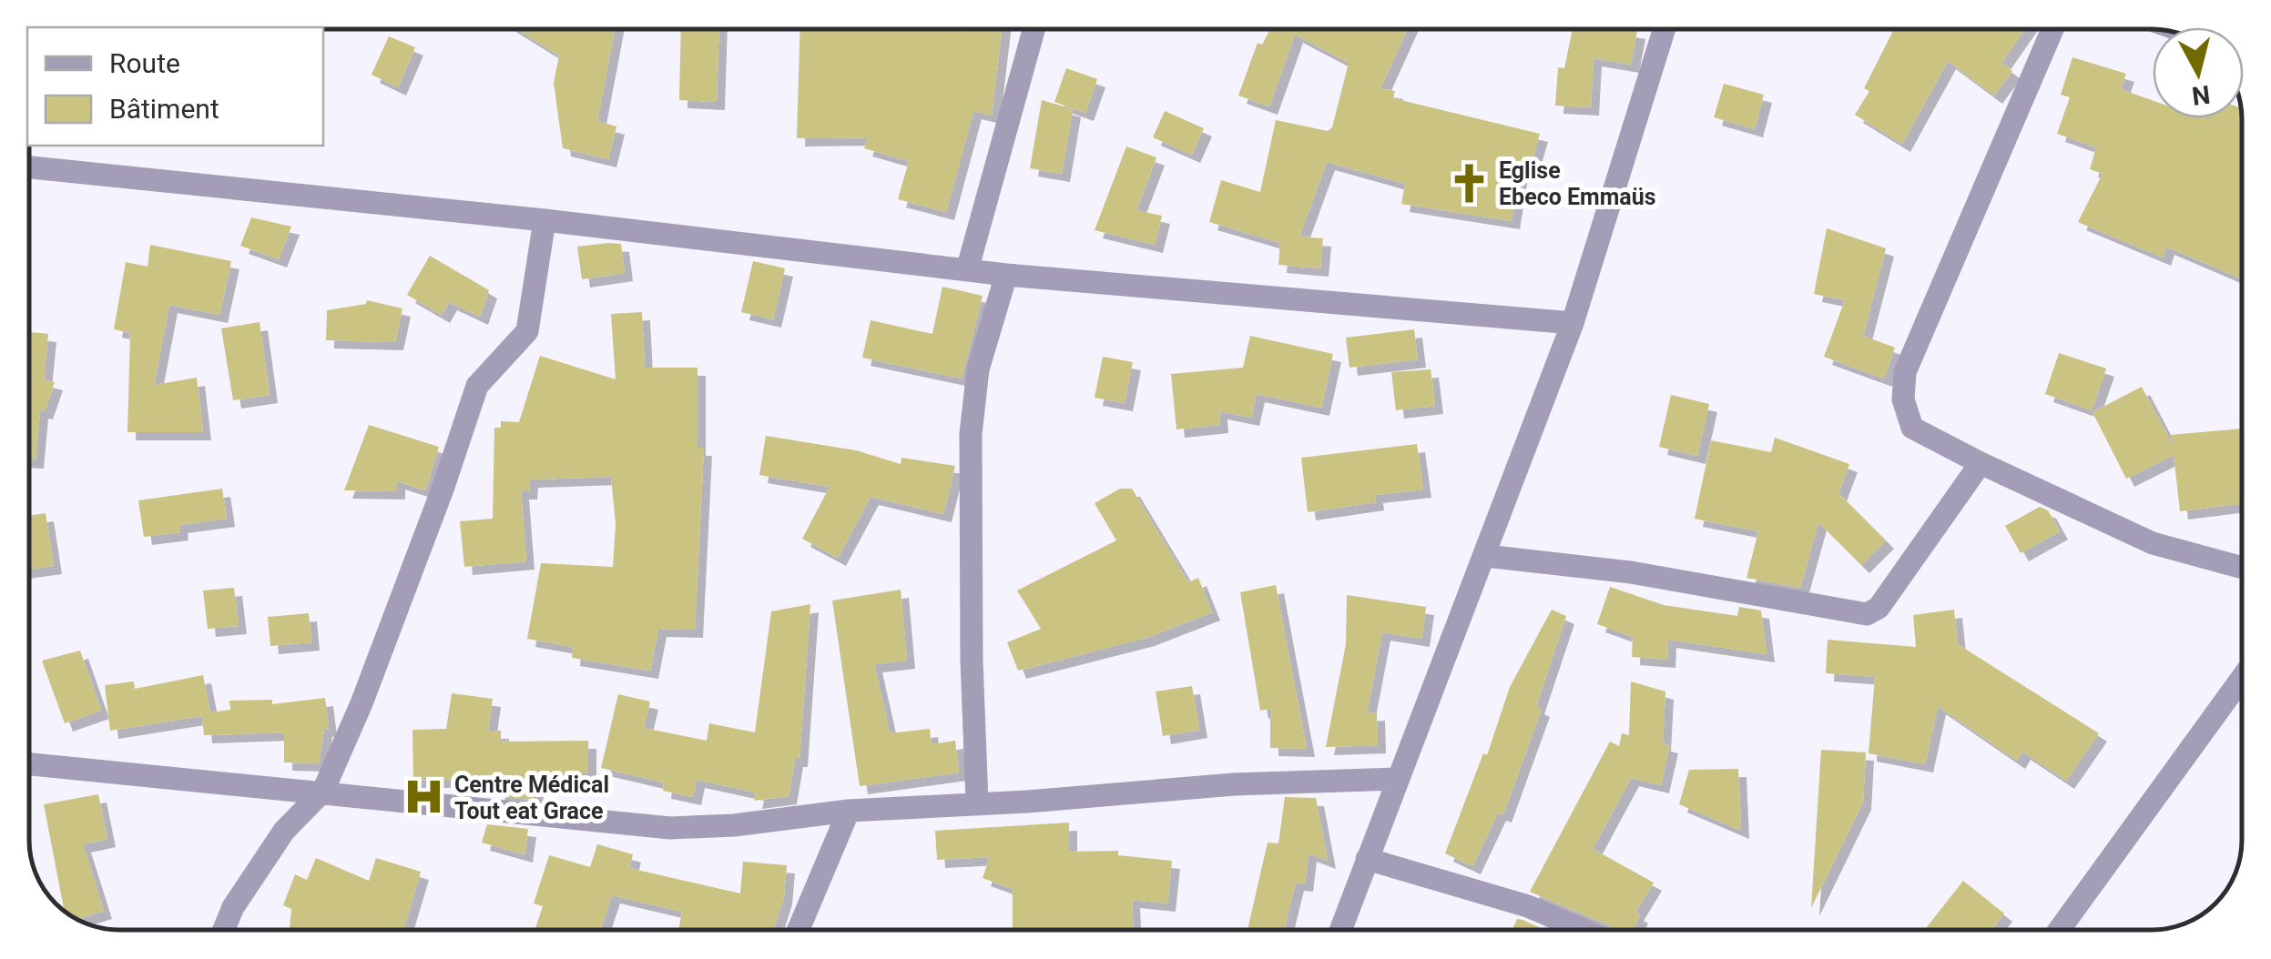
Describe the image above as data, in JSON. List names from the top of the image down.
{
  "places": {
    "church": ["Eglise Ebeco Emmaüs"],
    "hospital": ["Centre Médical Tout eat Grace"]
  },
  "legend": ["Route", "Bâtiment"],
  "north": "bottom"
}
